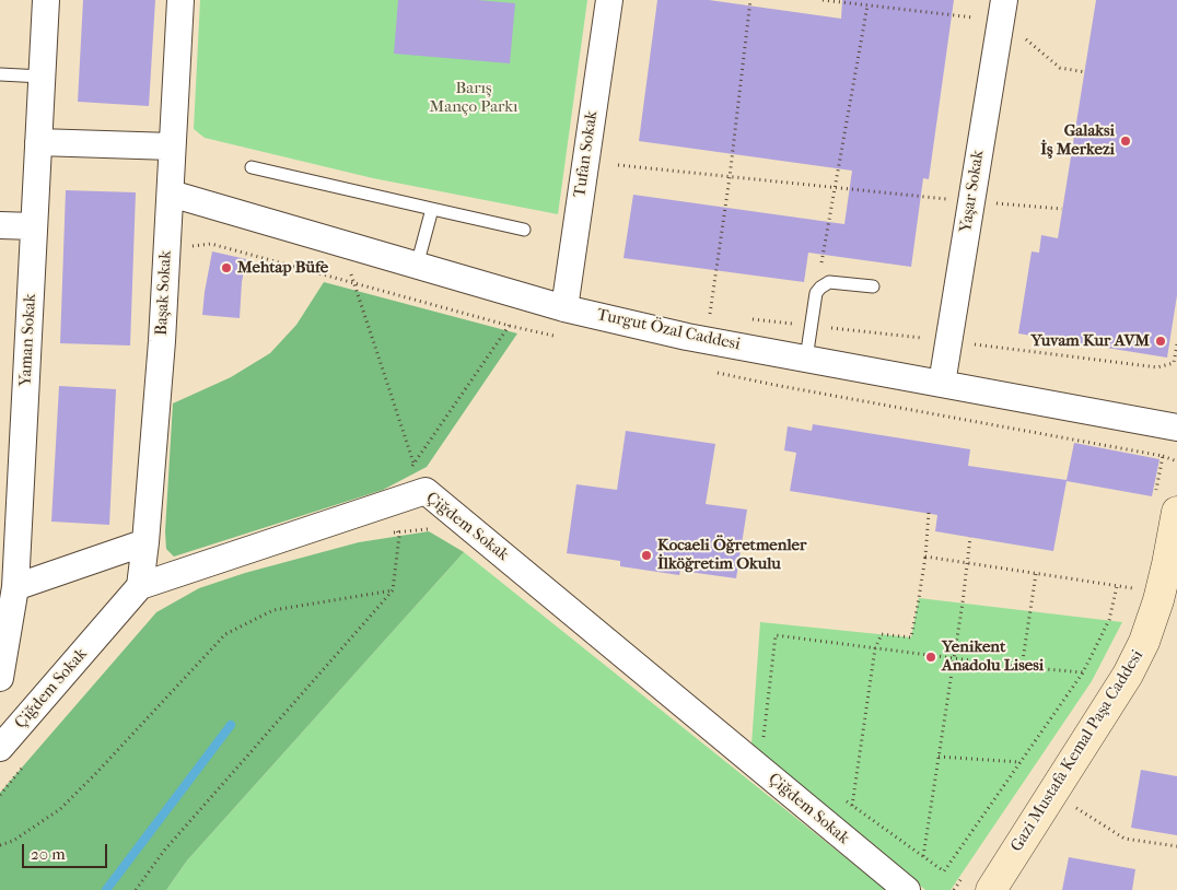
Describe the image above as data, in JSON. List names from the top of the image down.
{
  "streets": {
    "street": [
      "Tufan Sokak",
      "Yaşar Sokak",
      "Başak Sokak",
      "Turgut Özal Caddesi",
      "Yaman Sokak",
      "Çiğdem Sokak",
      "Gazi Mustafa Kemal Paşa Caddesi"
    ]
  },
  "crossings": [
    ["Tufan Sokak", "Turgut Özal Caddesi"],
    ["Yaşar Sokak", "Turgut Özal Caddesi"],
    ["Başak Sokak", "Turgut Özal Caddesi"],
    ["Başak Sokak", "Çiğdem Sokak"]
  ],
  "parks": ["Barış Manço Parkı"],
  "places": [
    "Galaksi İş Merkezi",
    "Mehtap Büfe",
    "Yuvam Kur AVM",
    "Kocaeli Öğretmenler İlköğretim Okulu",
    "Yenikent Anadolu Lisesi"
  ],
  "scale_bar": "20 m"
}
